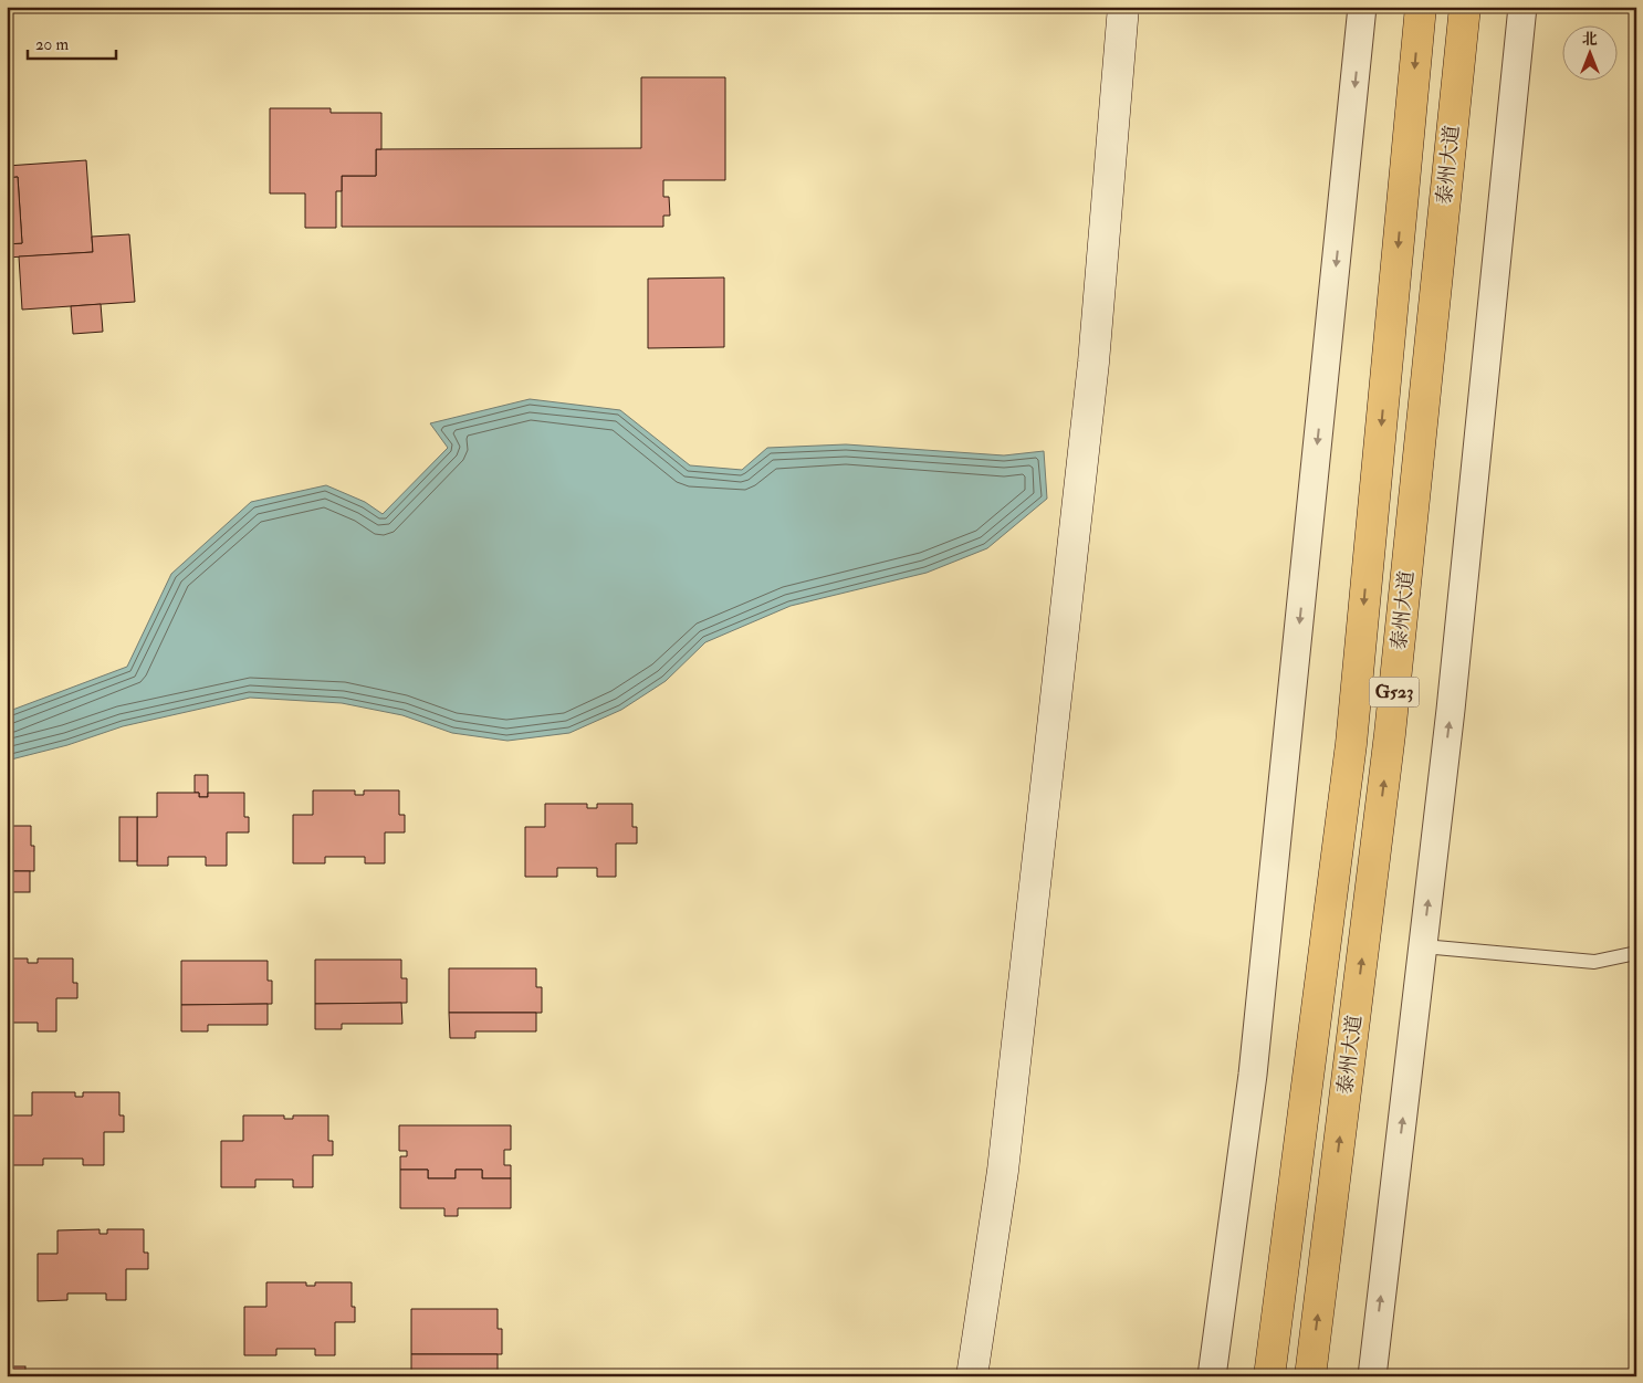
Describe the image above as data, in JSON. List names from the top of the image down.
{
  "streets": {
    "highway": ["泰州大道", "G523"]
  },
  "scale_bar": "20 m",
  "north": "top"
}
